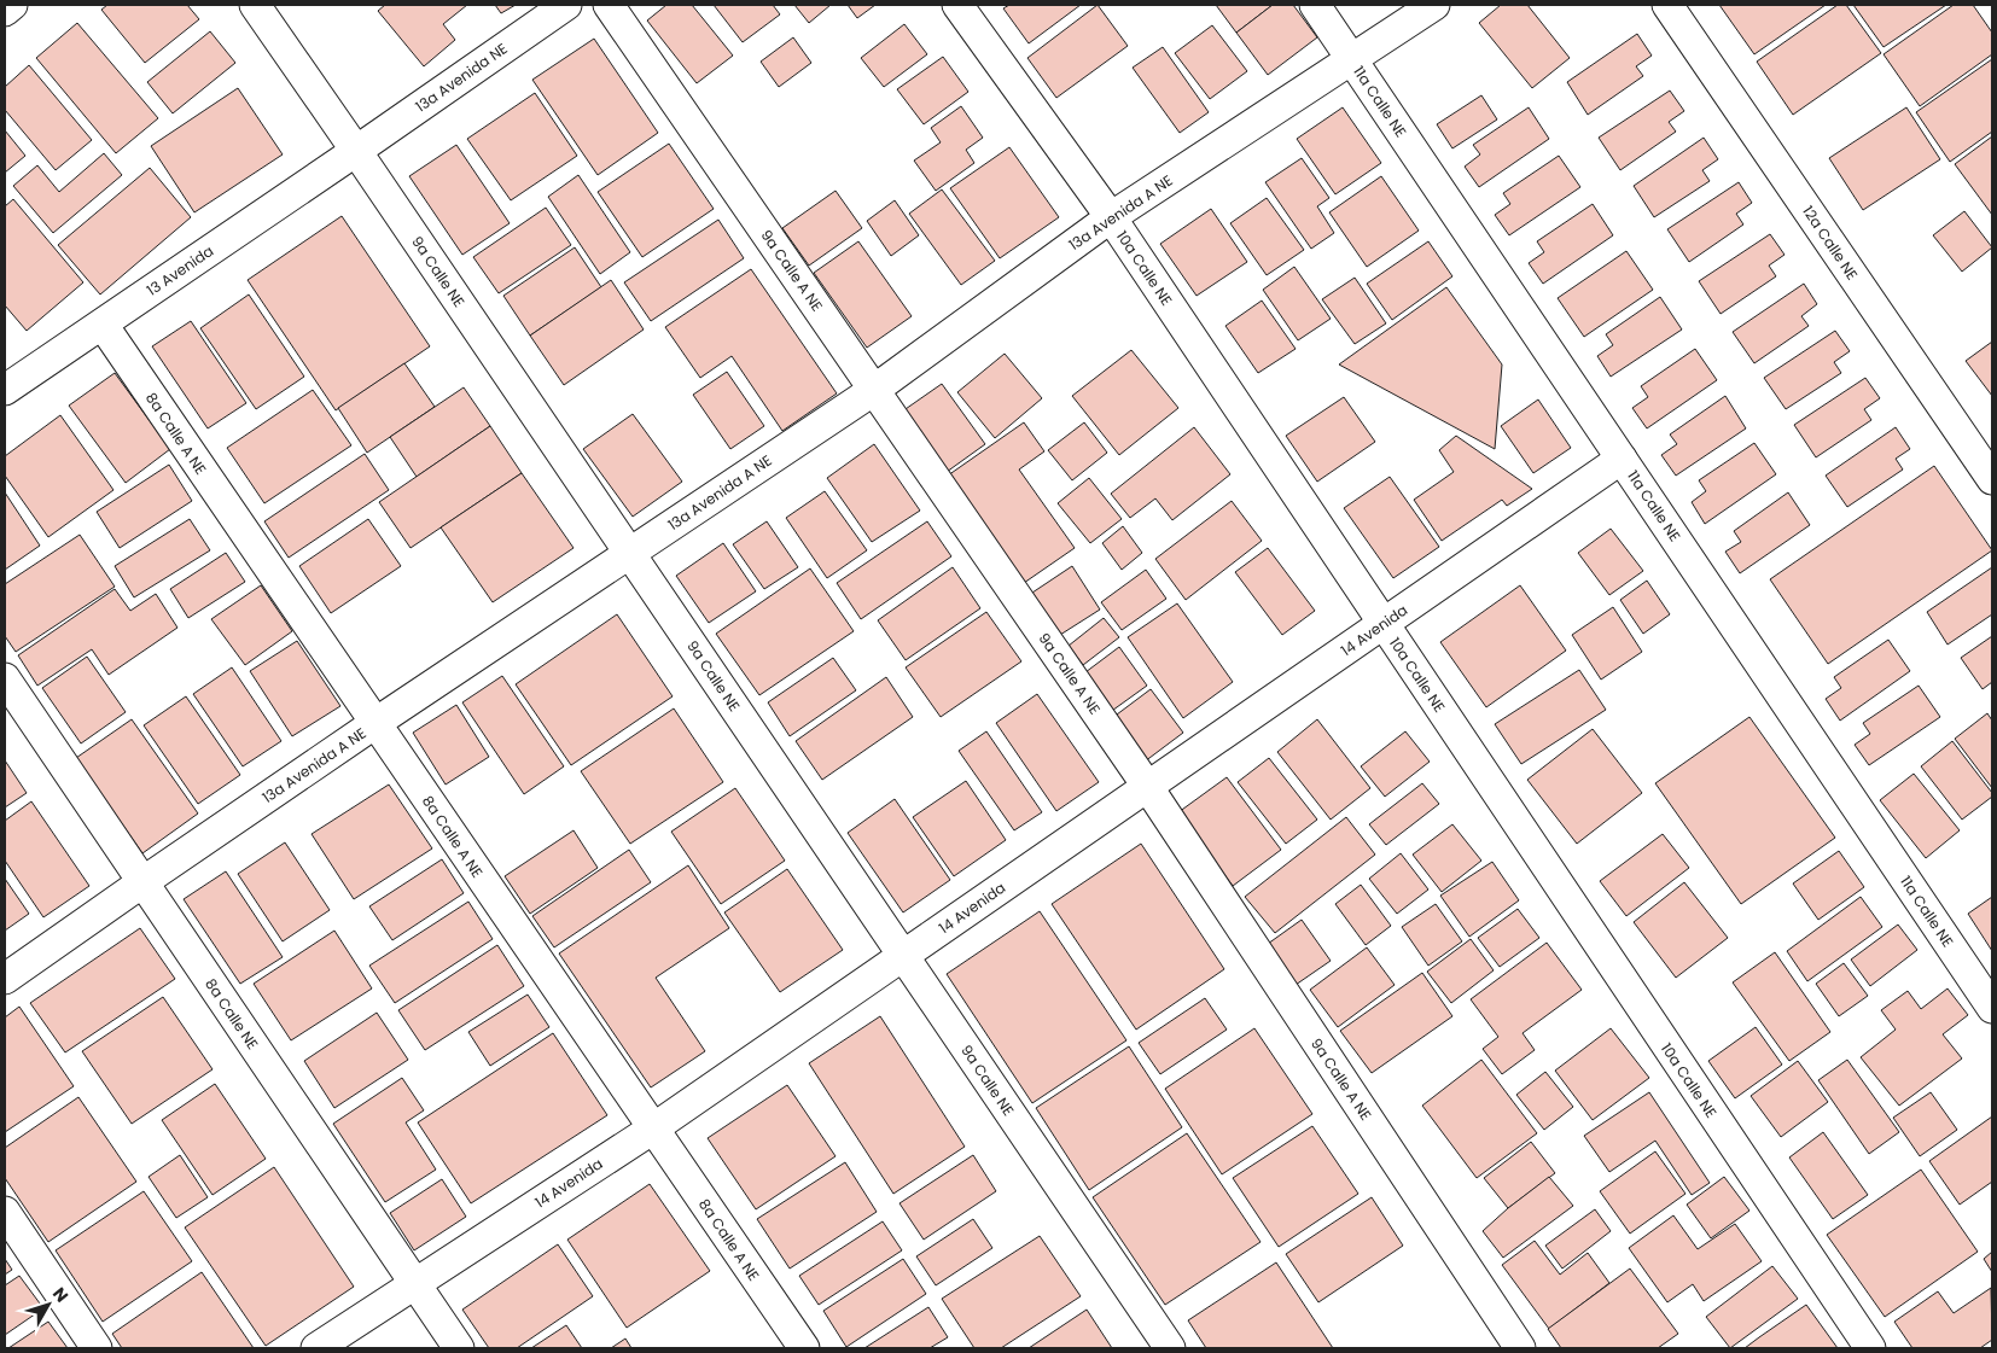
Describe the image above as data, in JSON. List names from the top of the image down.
{
  "streets": {
    "street": [
      "13a Avenida NE",
      "11a Calle NE",
      "13a Avenida A NE",
      "12a Calle NE",
      "10a Calle NE",
      "13 Avenida",
      "9a Calle A NE",
      "9a Calle NE",
      "8a Calle A NE",
      "14 Avenida",
      "8a Calle NE"
    ]
  },
  "crossings": [
    ["13a Avenida NE", "13 Avenida"],
    ["13a Avenida NE", "9a Calle NE"],
    ["11a Calle NE", "13a Avenida A NE"],
    ["11a Calle NE", "14 Avenida"],
    ["13a Avenida A NE", "10a Calle NE"],
    ["13a Avenida A NE", "9a Calle A NE"],
    ["13a Avenida A NE", "9a Calle NE"],
    ["13a Avenida A NE", "8a Calle A NE"],
    ["13a Avenida A NE", "8a Calle NE"],
    ["10a Calle NE", "14 Avenida"],
    ["13 Avenida", "9a Calle NE"],
    ["13 Avenida", "8a Calle A NE"],
    ["9a Calle A NE", "14 Avenida"],
    ["9a Calle NE", "14 Avenida"],
    ["8a Calle A NE", "14 Avenida"],
    ["14 Avenida", "8a Calle NE"]
  ],
  "north": "top right"
}
